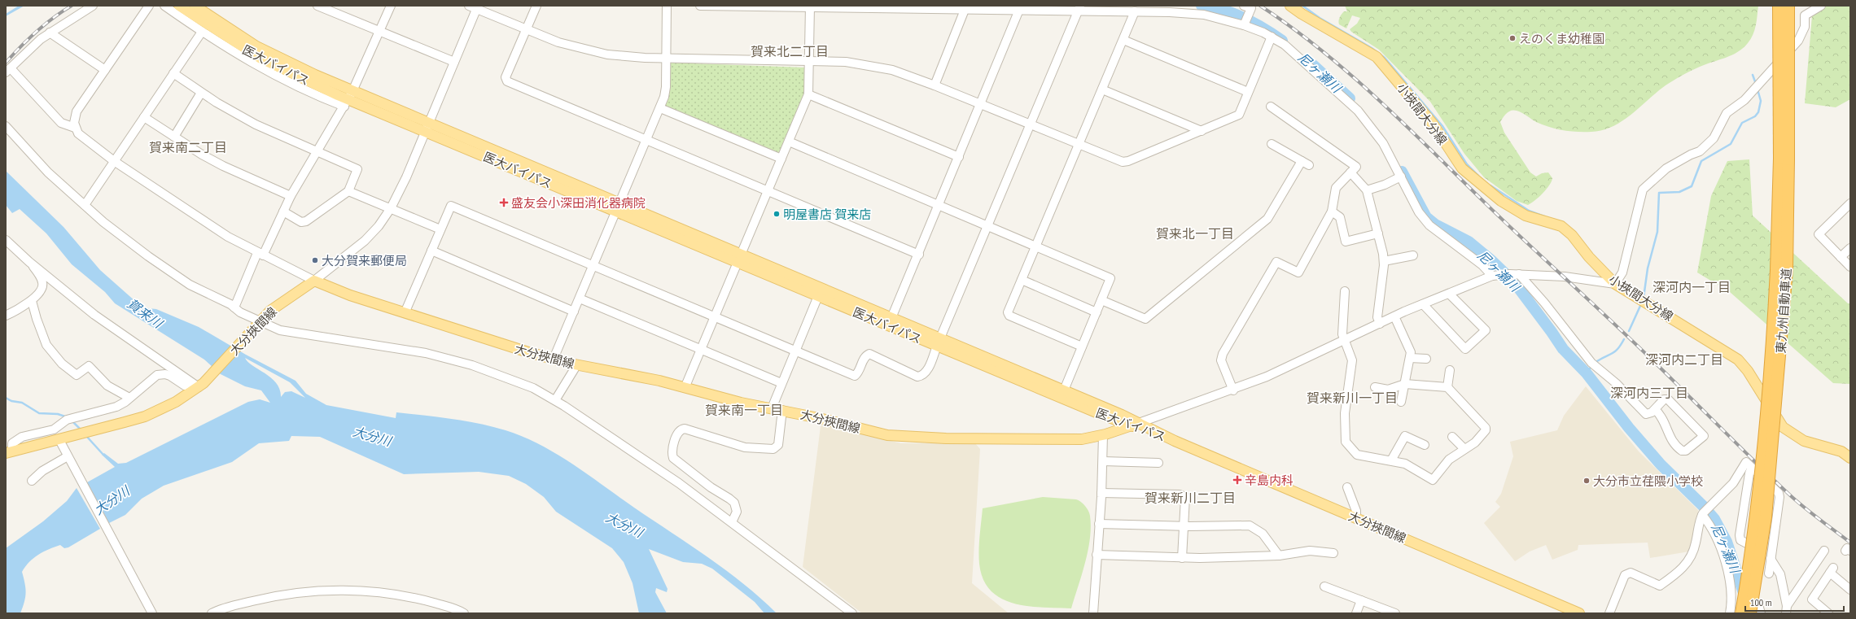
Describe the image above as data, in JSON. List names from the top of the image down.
{
  "streets": {
    "highway": ["東九州自動車道"],
    "main road": ["医大バイパス", "小挾間大分線", "大分挾間線"]
  },
  "crossings": [
    ["医大バイパス", "大分挾間線"]
  ],
  "districts": [
    "賀来北二丁目",
    "賀来南二丁目",
    "賀来北一丁目",
    "深河内一丁目",
    "深河内二丁目",
    "深河内三丁目",
    "賀来新川一丁目",
    "賀来南一丁目",
    "賀来新川二丁目"
  ],
  "water": ["尼ヶ瀬川", "賀来川", "大分川"],
  "places": {
    "other": [
      "えのくま幼稚園",
      "明屋書店 賀来店",
      "大分賀来郵便局",
      "大分市立荏隈小学校"
    ],
    "health": ["盛友会小深田消化器病院", "辛島内科"]
  },
  "scale_bar": "100 m"
}
